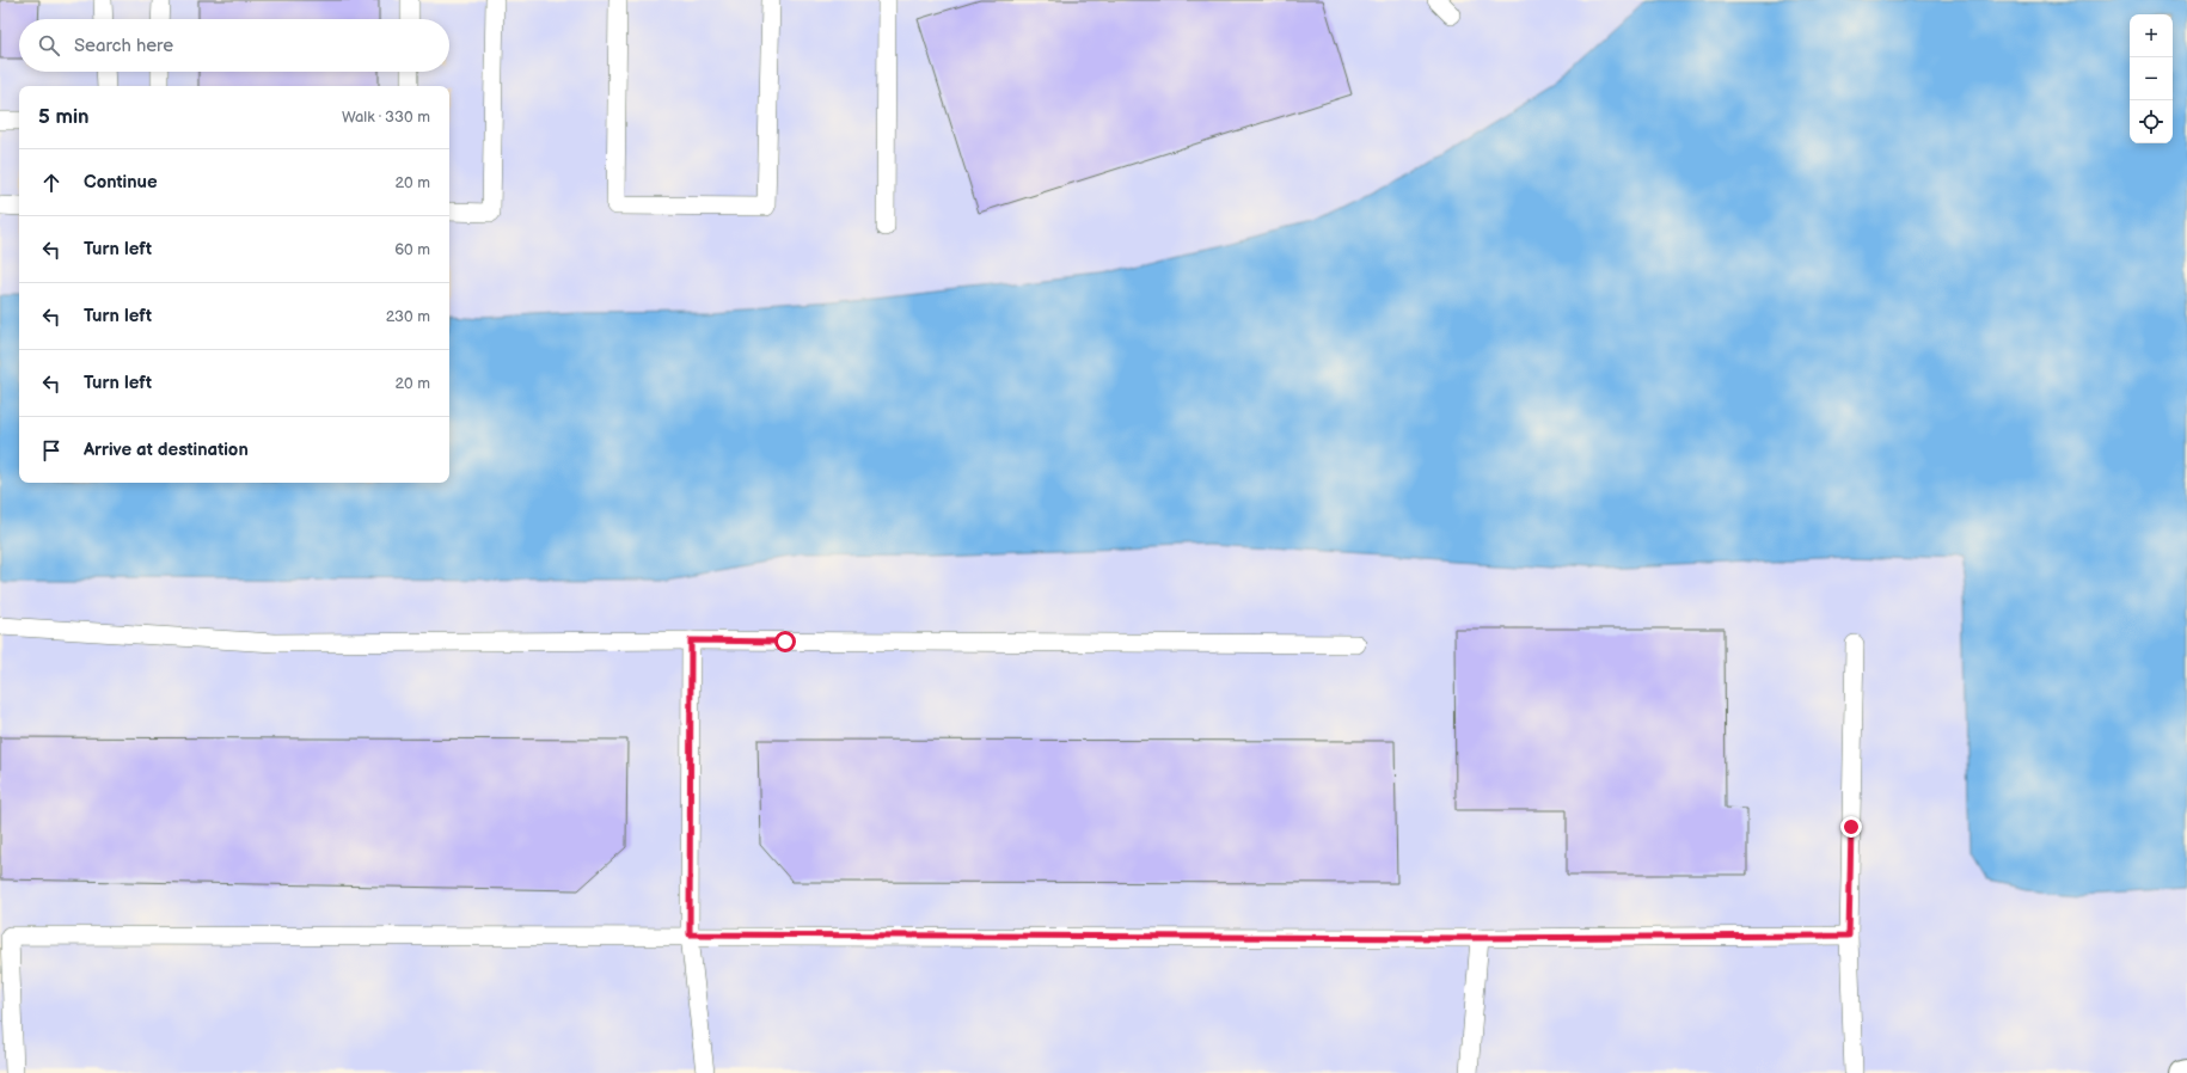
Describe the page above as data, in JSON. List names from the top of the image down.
{
  "page": {
    "map_buttons": ["+", "−"],
    "search": "Search here",
    "heading": ["5 min", "Walk · 330 m"],
    "list": [
      ["Continue", "20 m"],
      ["Turn left", "60 m"],
      ["Turn left", "230 m"],
      ["Turn left", "20 m"],
      "Arrive at destination"
    ]
  }
}
